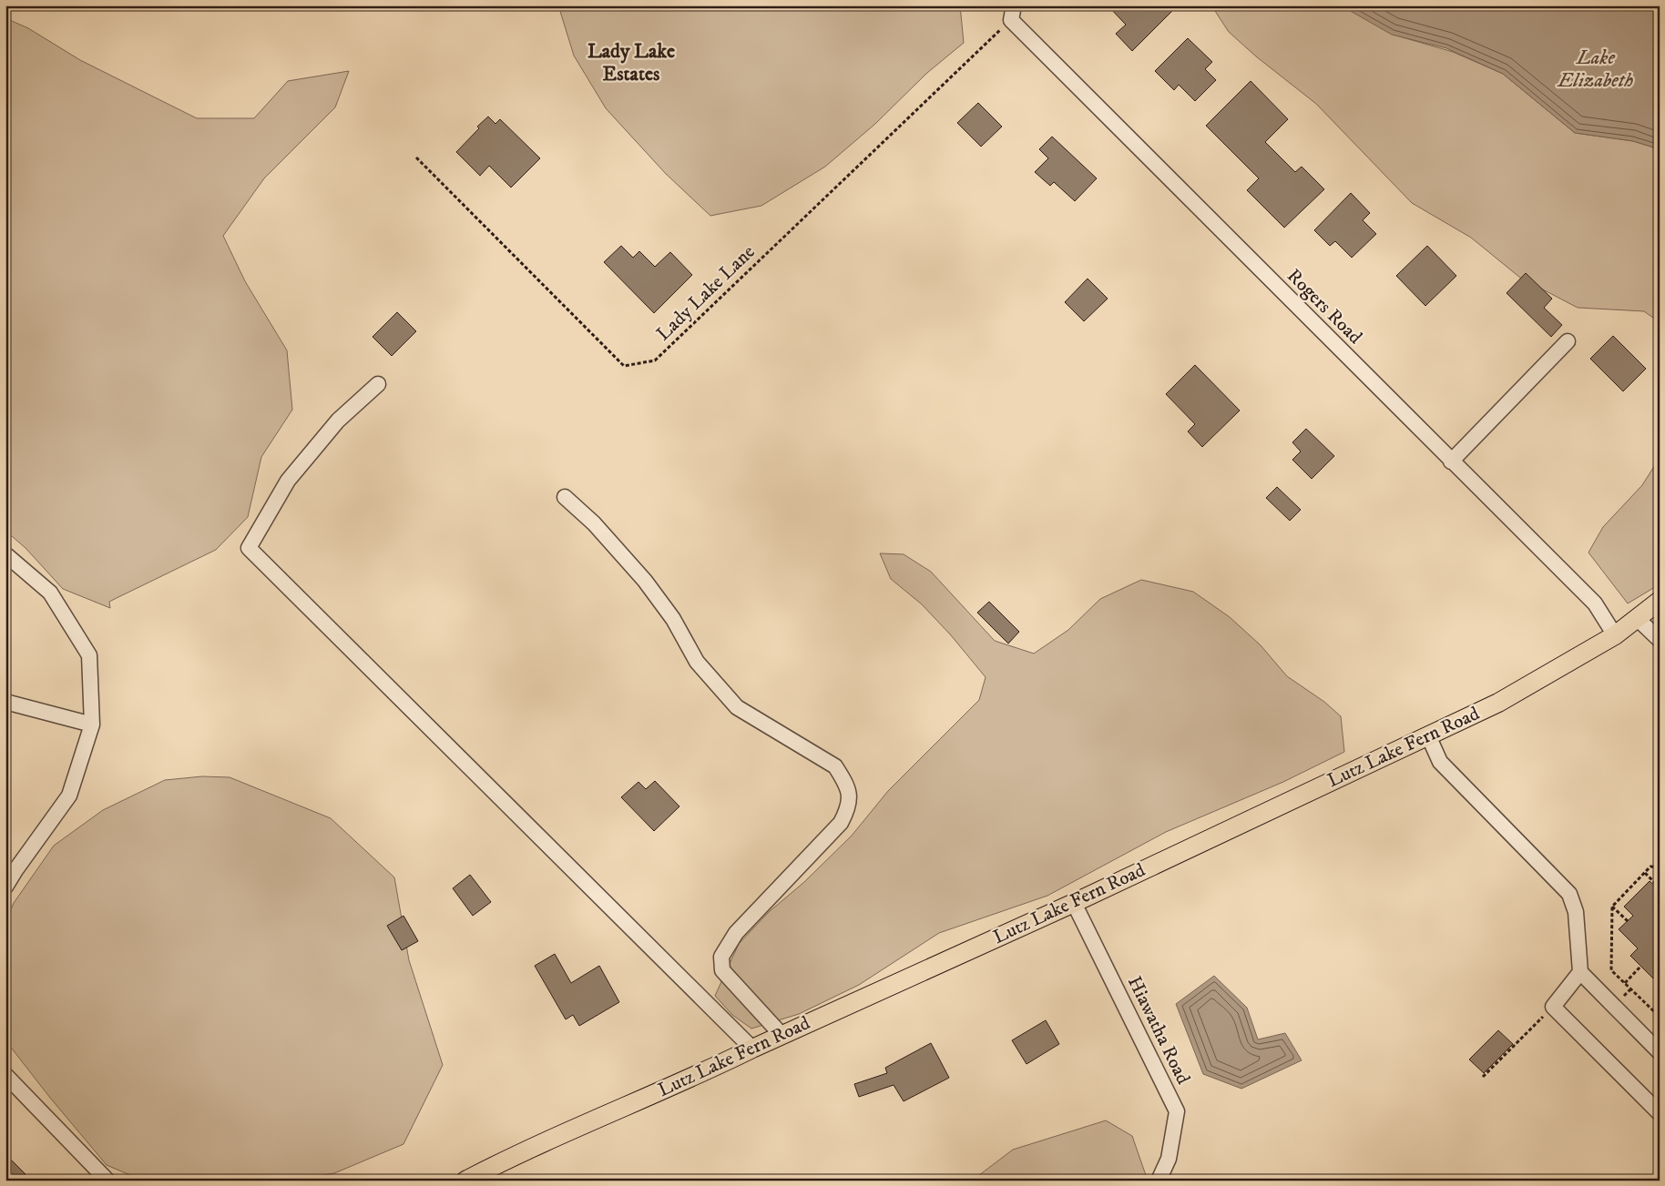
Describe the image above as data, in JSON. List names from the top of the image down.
{
  "streets": {
    "main road": ["Lutz Lake Fern Road"],
    "street": ["Rogers Road", "Hiawatha Road"],
    "path": ["Lady Lake Lane"]
  },
  "crossings": [
    ["Lady Lake Lane", "Rogers Road"],
    ["Rogers Road", "Lutz Lake Fern Road"],
    ["Lutz Lake Fern Road", "Hiawatha Road"]
  ],
  "districts": ["Lady Lake Estates"],
  "water": ["Lake Elizabeth"]
}
